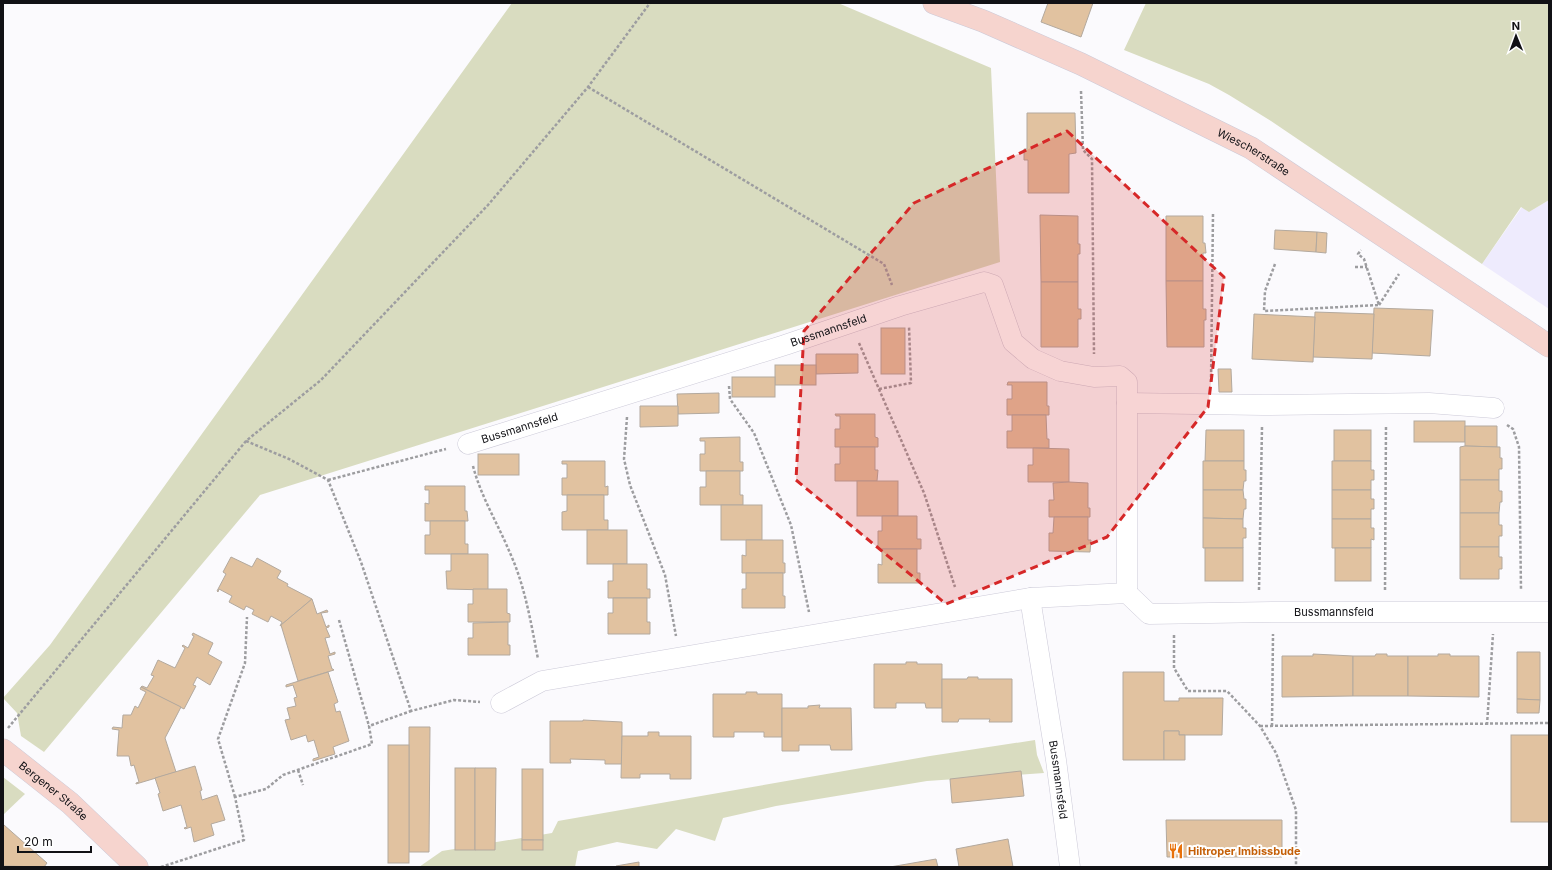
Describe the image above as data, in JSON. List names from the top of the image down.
{
  "streets": {
    "main road": ["Wiescherstraße", "Bergener Straße"],
    "street": ["Bussmannsfeld"]
  },
  "places": {
    "restaurant": ["Hiltroper Imbissbude"]
  },
  "scale_bar": "20 m",
  "north": "top"
}
